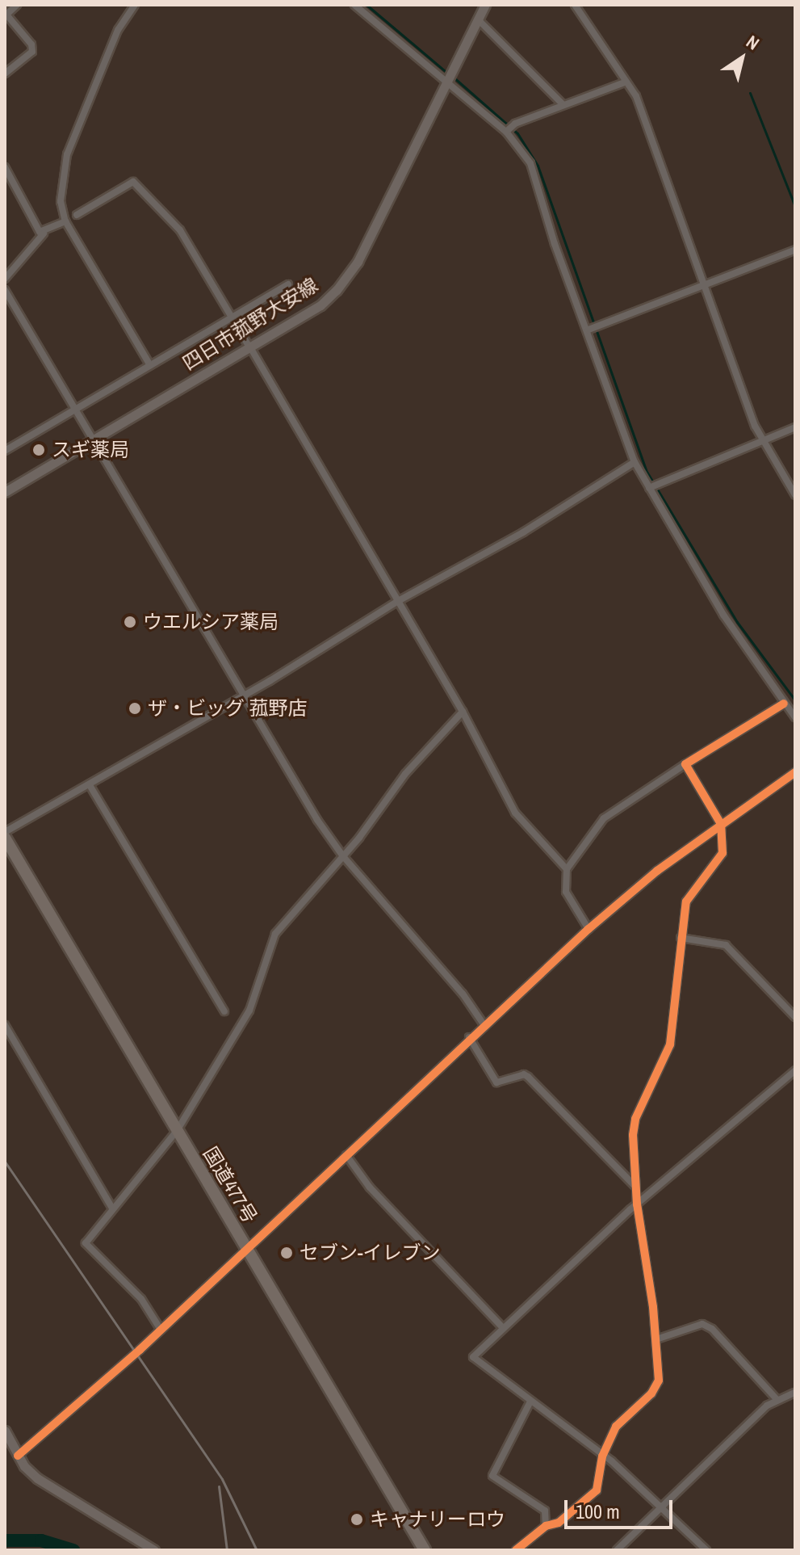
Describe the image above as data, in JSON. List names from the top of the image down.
{
  "streets": {
    "highway": ["国道477号"],
    "main road": ["四日市菰野大安線"]
  },
  "places": [
    "スギ薬局",
    "ウエルシア薬局",
    "ザ・ビッグ 菰野店",
    "セブン-イレブン",
    "キャナリーロウ"
  ],
  "scale_bar": "100 m",
  "north": "top right"
}
